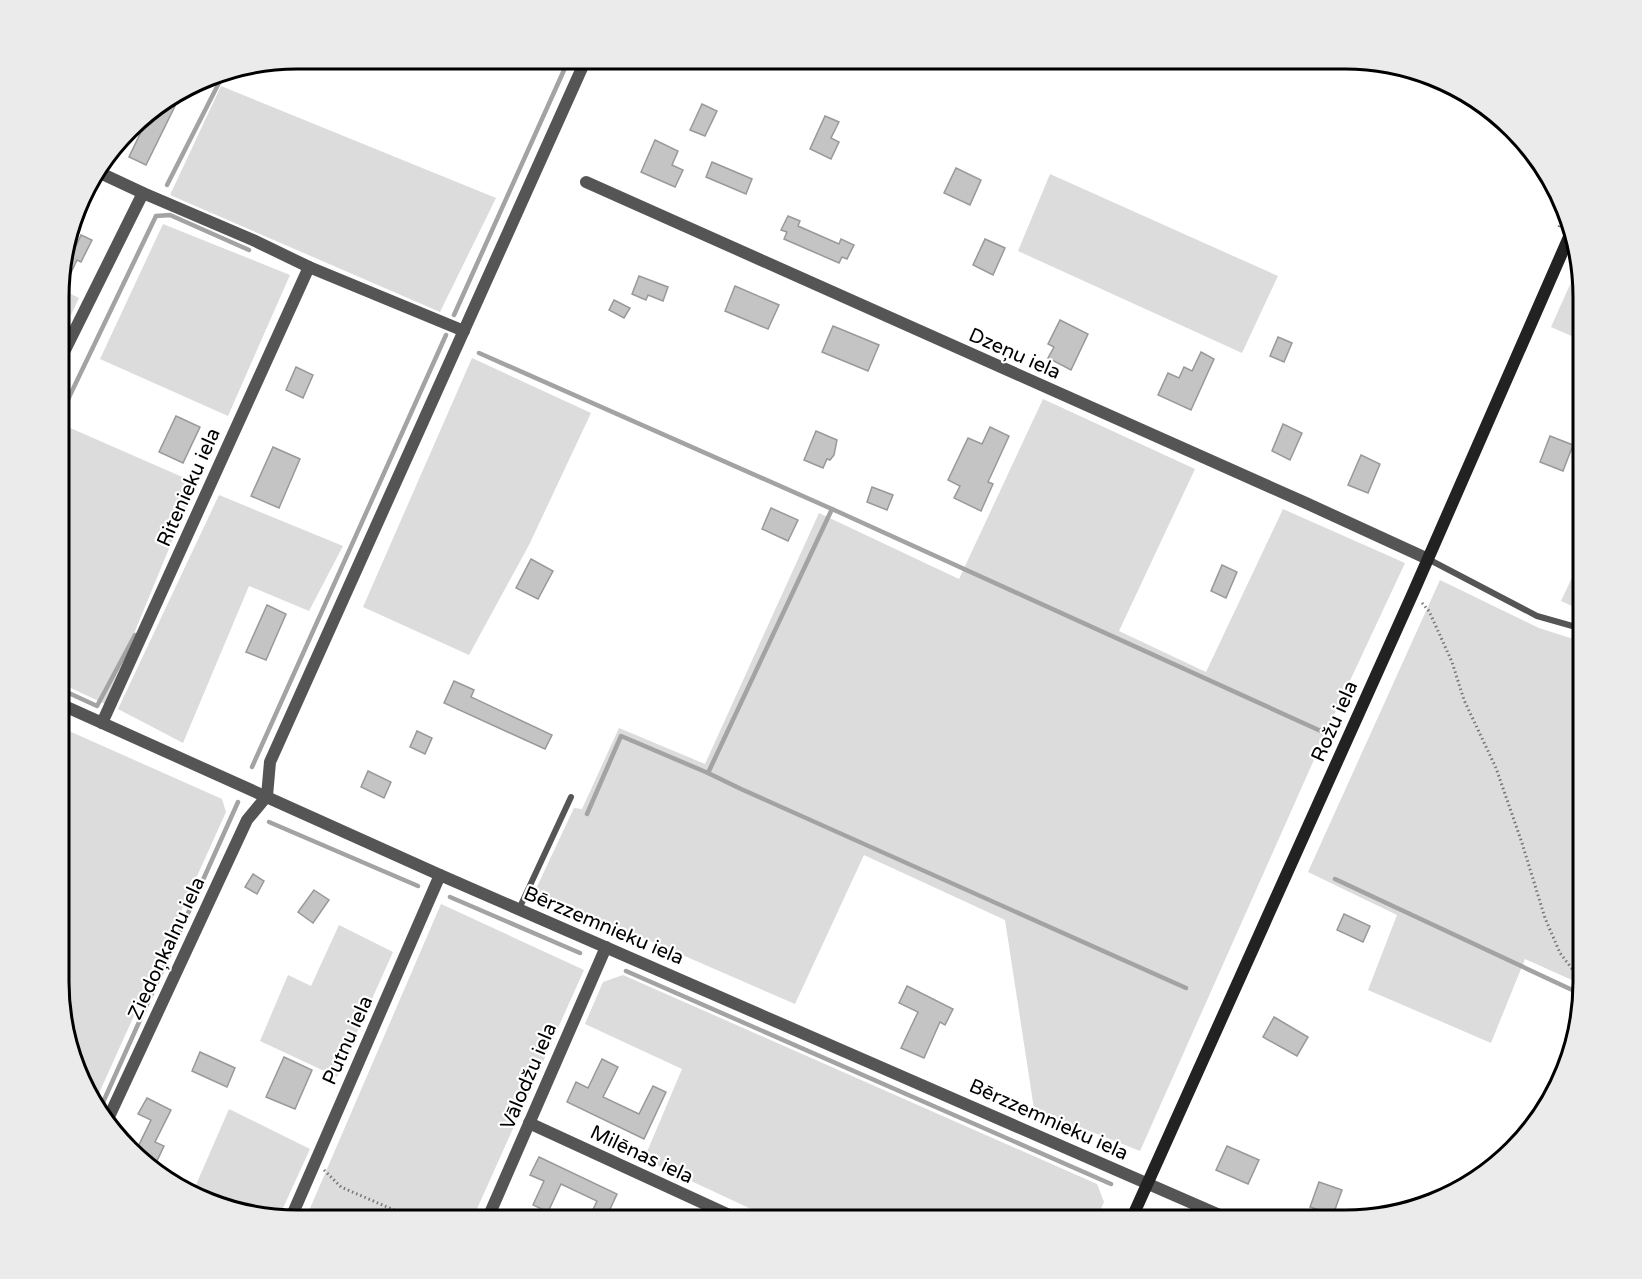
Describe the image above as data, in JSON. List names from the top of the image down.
{
  "streets": {
    "street": [
      "Dzeņu iela",
      "Ritenieku iela",
      "Rožu iela",
      "Bērzzemnieku iela",
      "Ziedoņkalnu iela",
      "Putnu iela",
      "Vālodžu iela",
      "Milēnas iela"
    ]
  },
  "crossings": [
    ["Dzeņu iela", "Rožu iela"],
    ["Ritenieku iela", "Bērzzemnieku iela"],
    ["Rožu iela", "Bērzzemnieku iela"],
    ["Bērzzemnieku iela", "Ziedoņkalnu iela"],
    ["Bērzzemnieku iela", "Putnu iela"],
    ["Bērzzemnieku iela", "Vālodžu iela"],
    ["Vālodžu iela", "Milēnas iela"]
  ]
}
